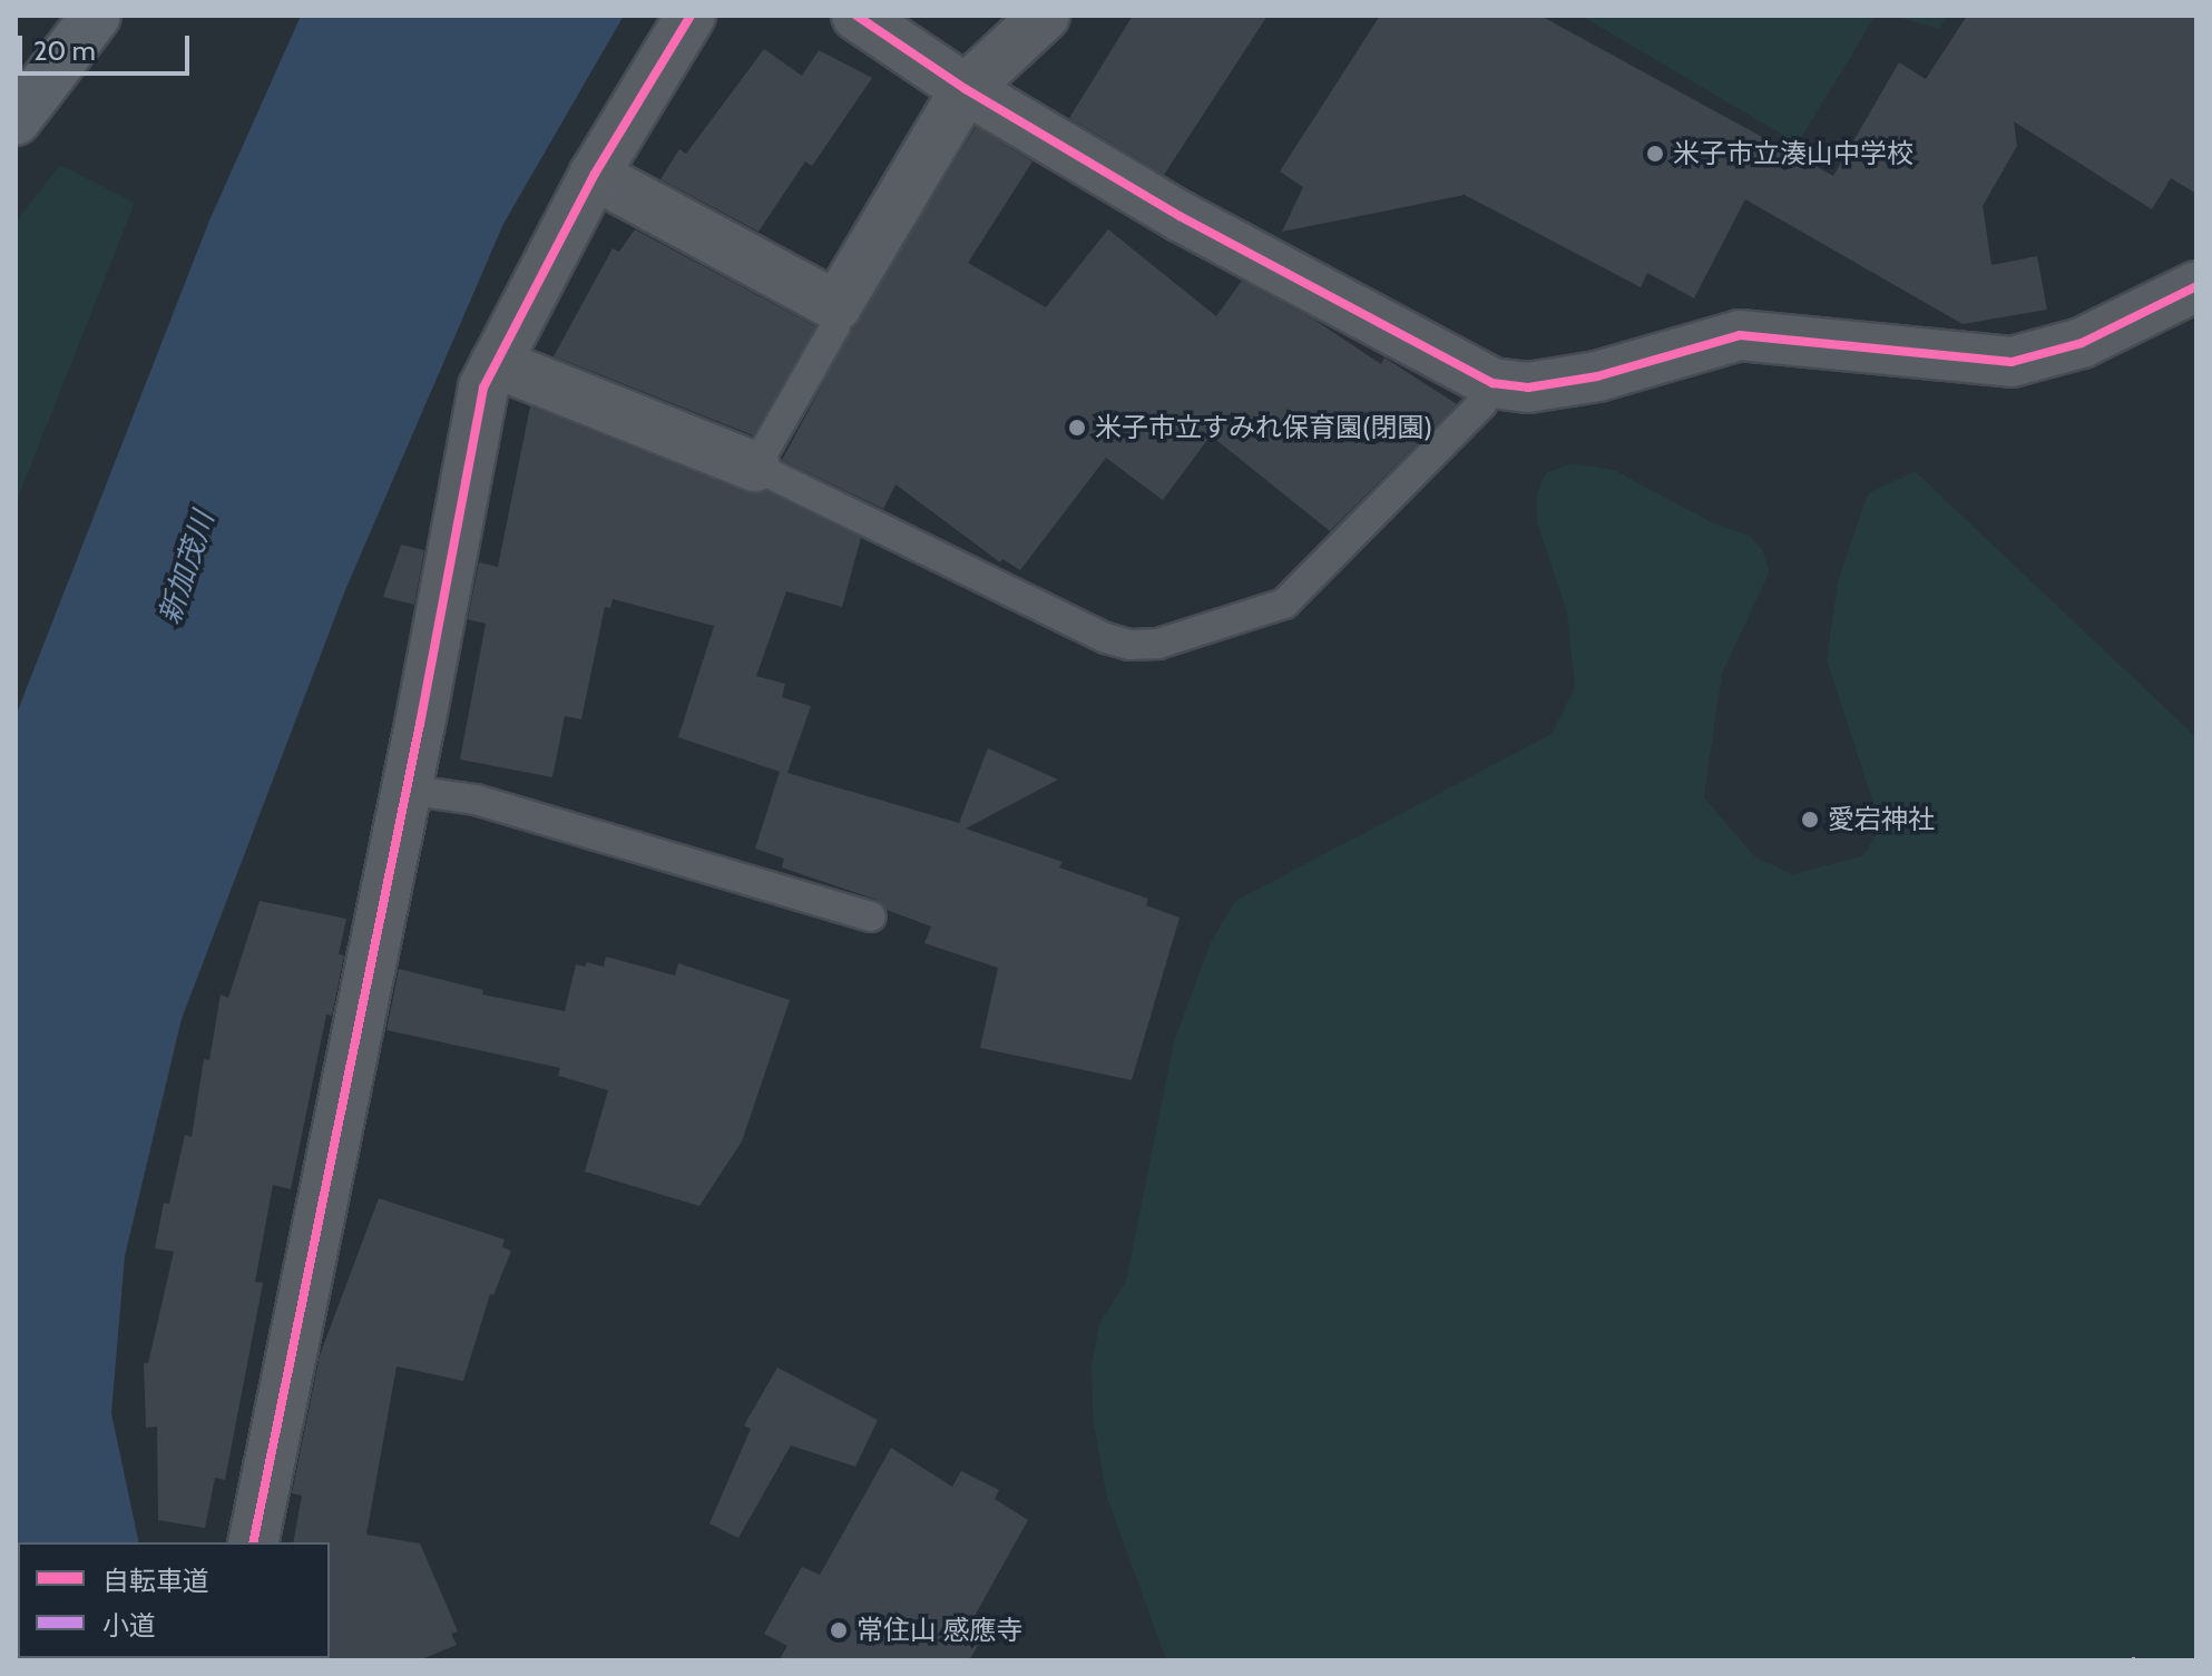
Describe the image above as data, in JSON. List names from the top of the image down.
{
  "water": ["新加茂川"],
  "places": [
    "米子市立湊山中学校",
    "米子市立すみれ保育園(閉園)",
    "愛宕神社",
    "常住山 感應寺"
  ],
  "legend": ["自転車道", "小道"],
  "scale_bar": "20 m"
}
